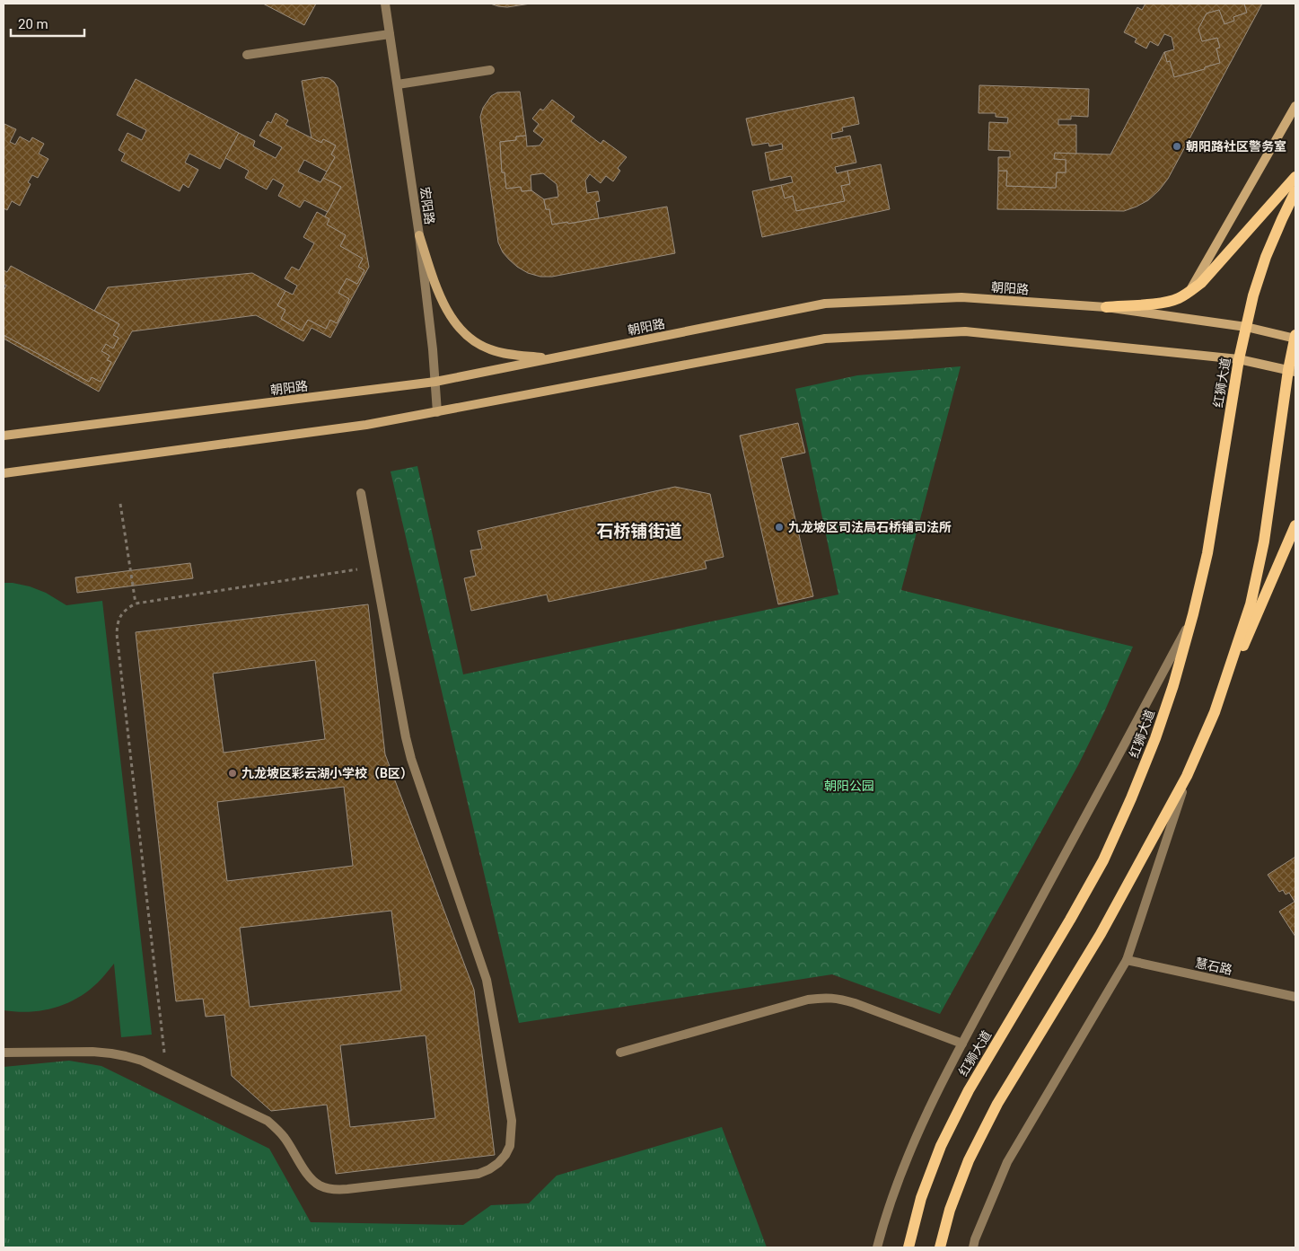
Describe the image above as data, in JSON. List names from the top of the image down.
{
  "streets": {
    "main road": ["朝阳路", "红狮大道"],
    "street": ["宏阳路", "慧石路"]
  },
  "crossings": [
    ["宏阳路", "朝阳路"],
    ["朝阳路", "红狮大道"]
  ],
  "districts": ["石桥铺街道"],
  "parks": ["朝阳公园"],
  "places": ["朝阳路社区警务室", "九龙坡区司法局石桥铺司法所", "九龙坡区彩云湖小学校（B区）"],
  "scale_bar": "20 m"
}
